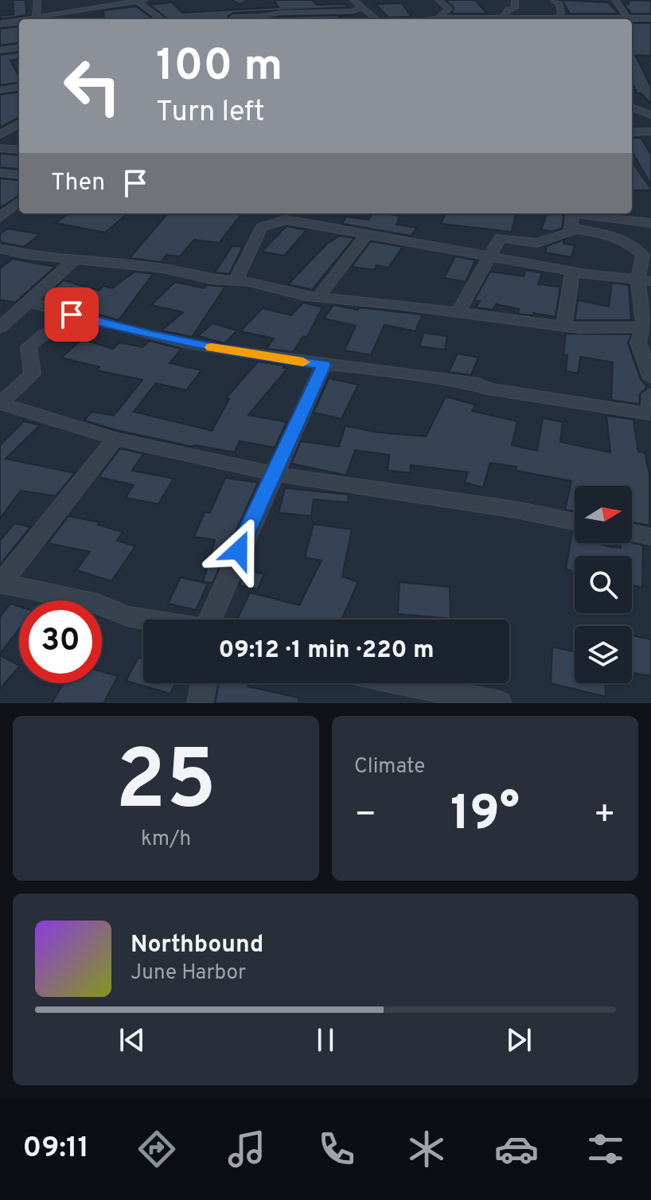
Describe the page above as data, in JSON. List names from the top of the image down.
{
  "north": "right",
  "page": {
    "turn": ["100 m", "Turn left"],
    "then": "Then",
    "limit": "30",
    "trip": "09:12 · 1 min · 220 m",
    "tile": [
      ["25", "km/h"],
      "Climate"
    ],
    "heat": ["−", "19°", "+"],
    "song": ["Northbound", "June Harbor"],
    "tabs": "09:11"
  }
}
